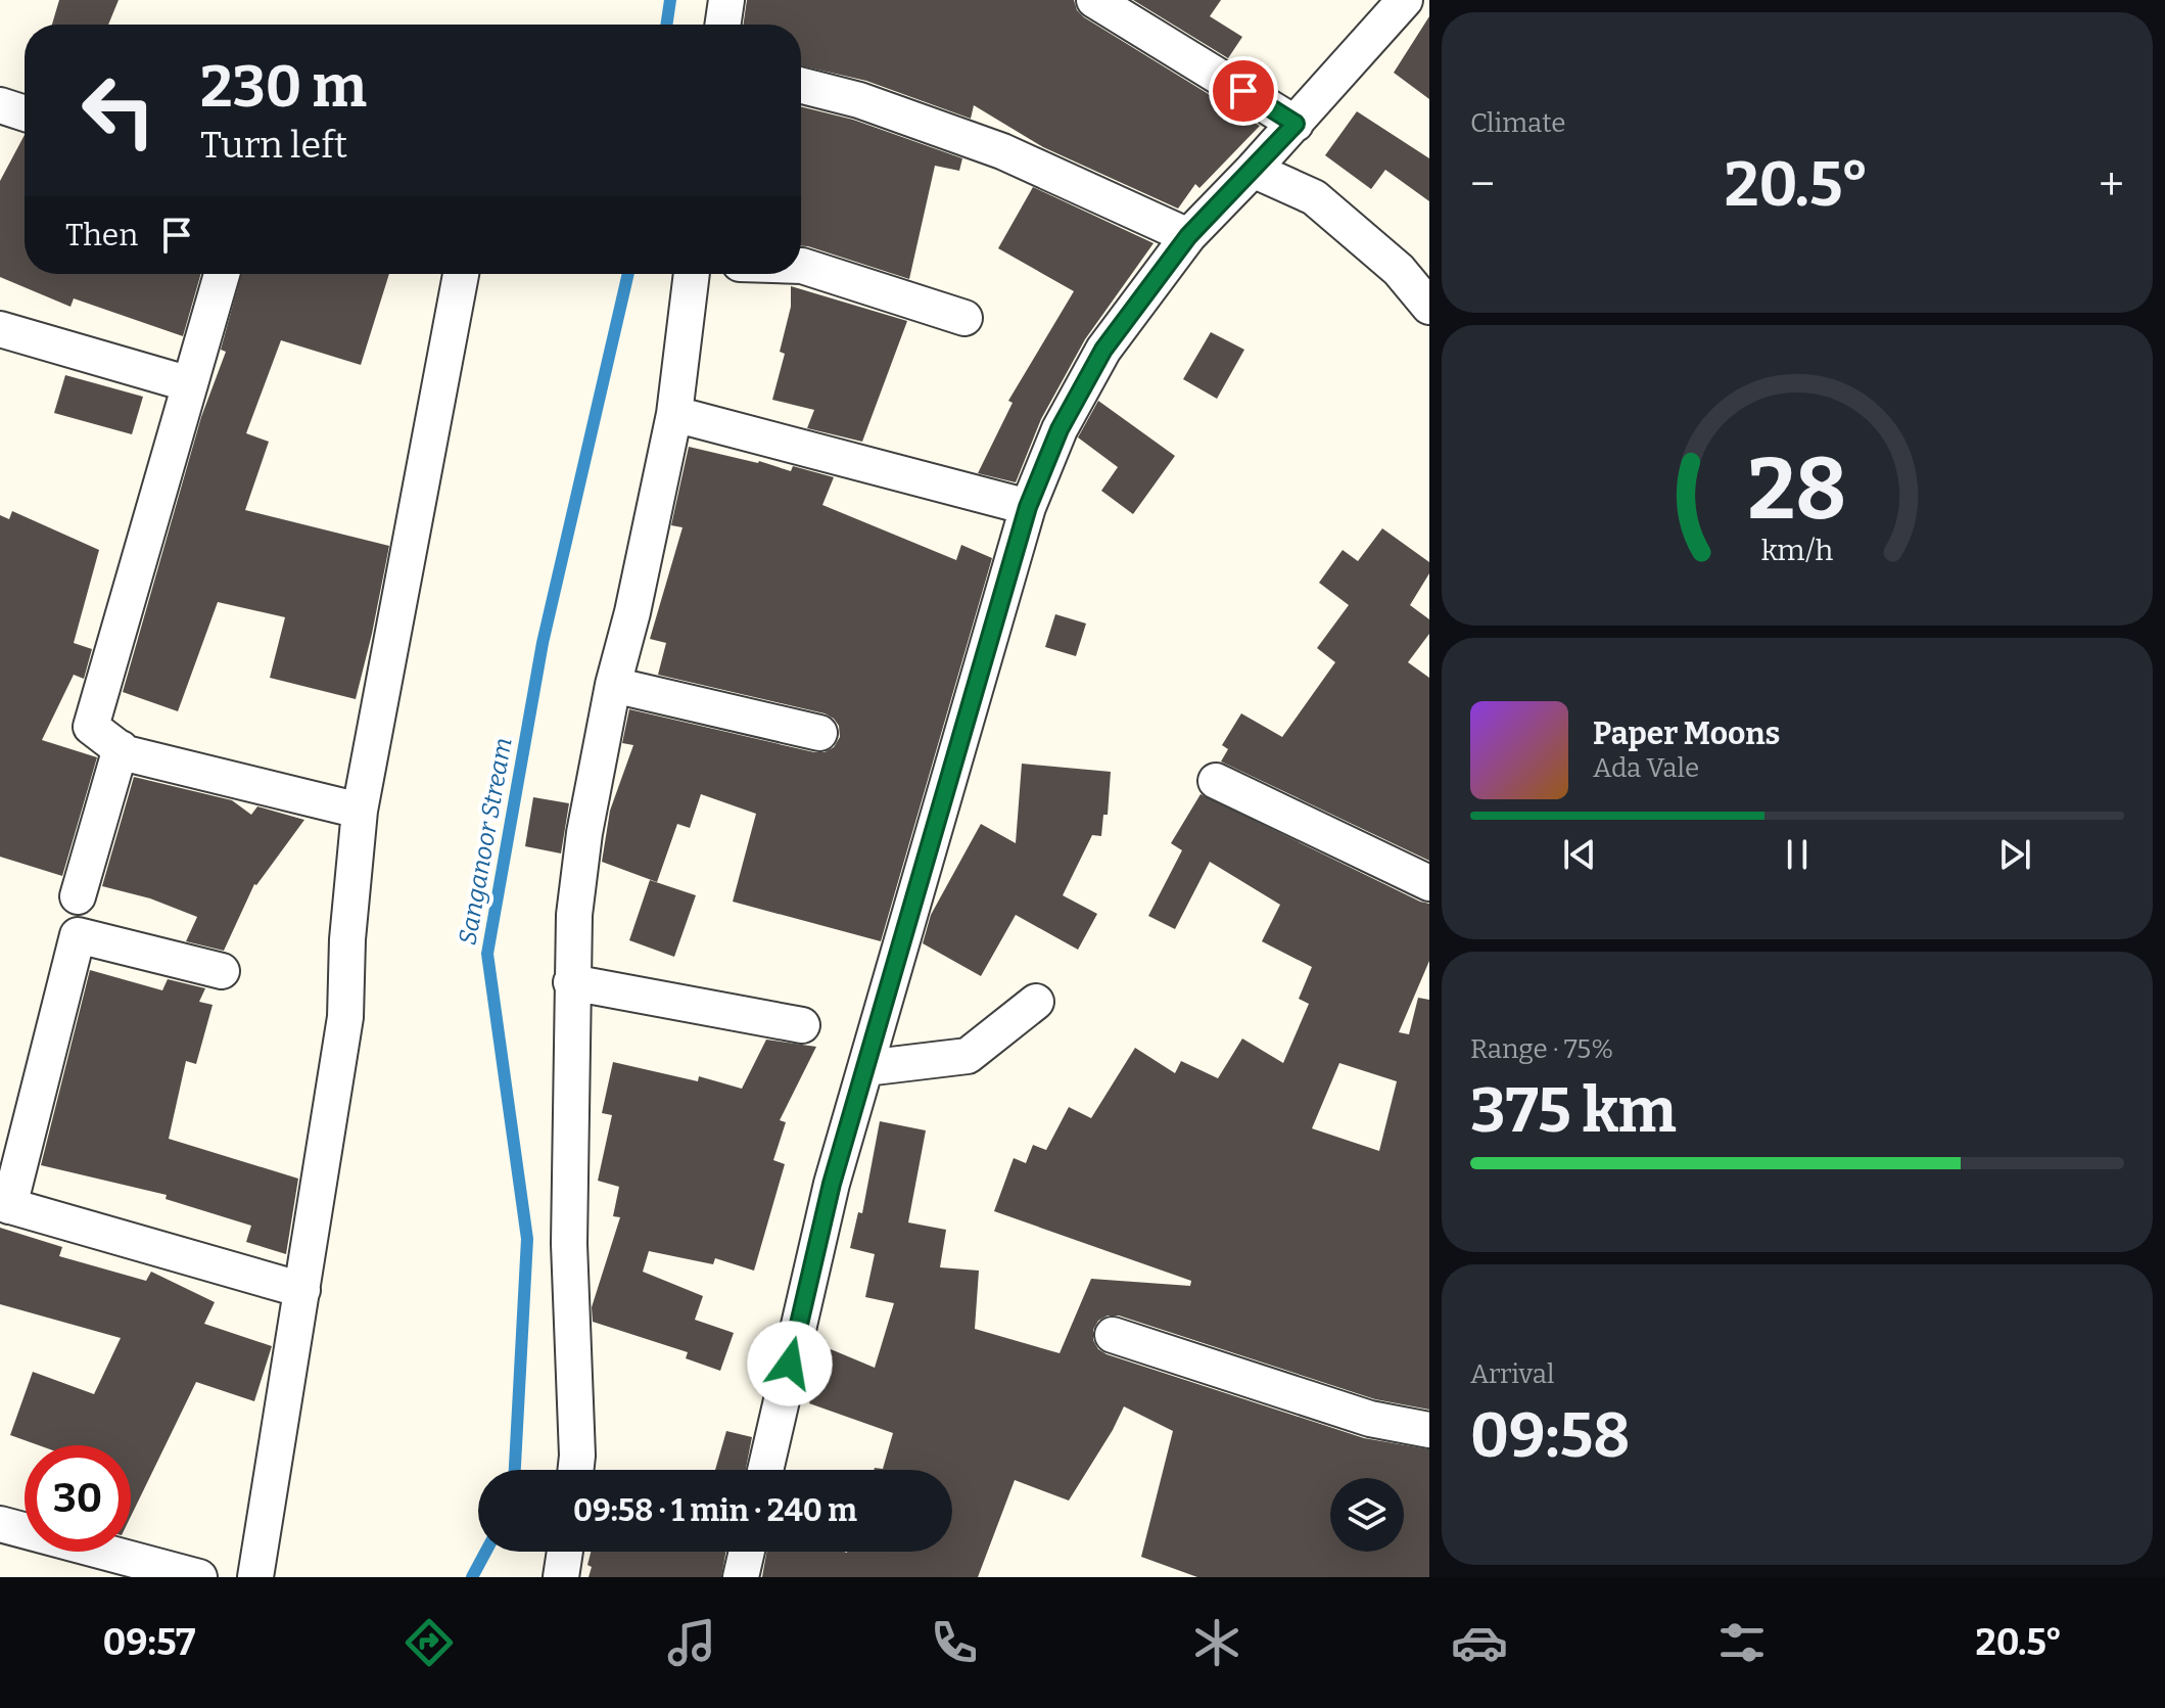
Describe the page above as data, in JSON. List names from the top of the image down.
{
  "water": ["Sanganoor Stream"],
  "page": {
    "tile": [
      "Climate",
      ["Range · 75%", "375 km"],
      ["Arrival", "09:58"]
    ],
    "turn": ["230 m", "Turn left"],
    "heat": ["−", "20.5°", "+"],
    "then": "Then",
    "song": ["Paper Moons", "Ada Vale"],
    "limit": "30",
    "trip": "09:58 · 1 min · 240 m",
    "tabs": ["09:57", "20.5°"],
    "gauge": ["28", "km/h"]
  }
}
